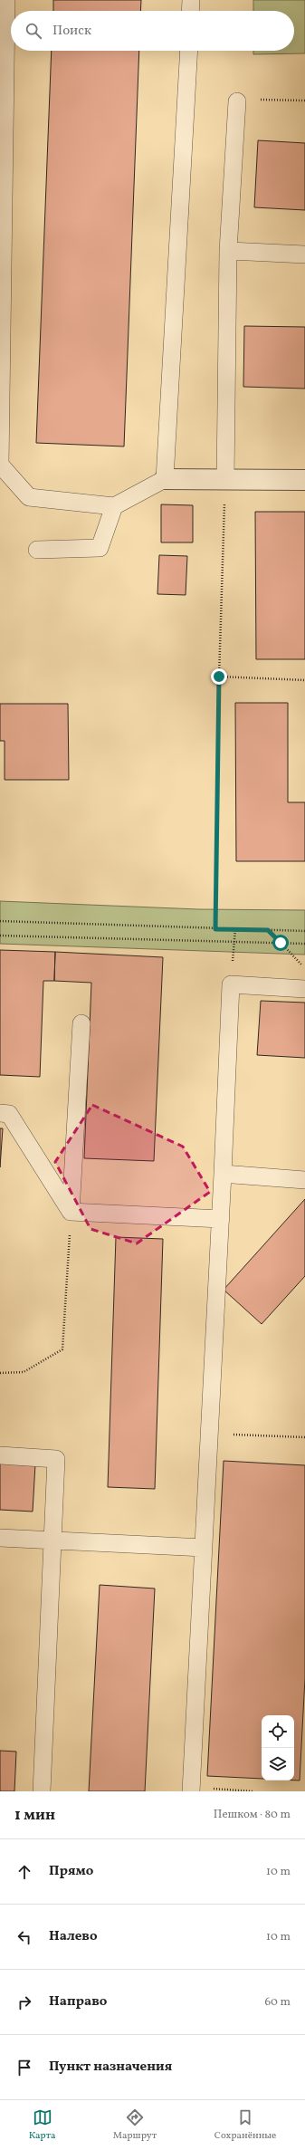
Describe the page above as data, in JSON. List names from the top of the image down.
{
  "page": {
    "search": "Поиск",
    "heading": ["1 мин", "Пешком · 80 m"],
    "list": [
      ["Прямо", "10 m"],
      ["Налево", "10 m"],
      ["Направо", "60 m"],
      "Пункт назначения"
    ],
    "nav": ["Карта", "Маршрут", "Сохранённые"]
  }
}
